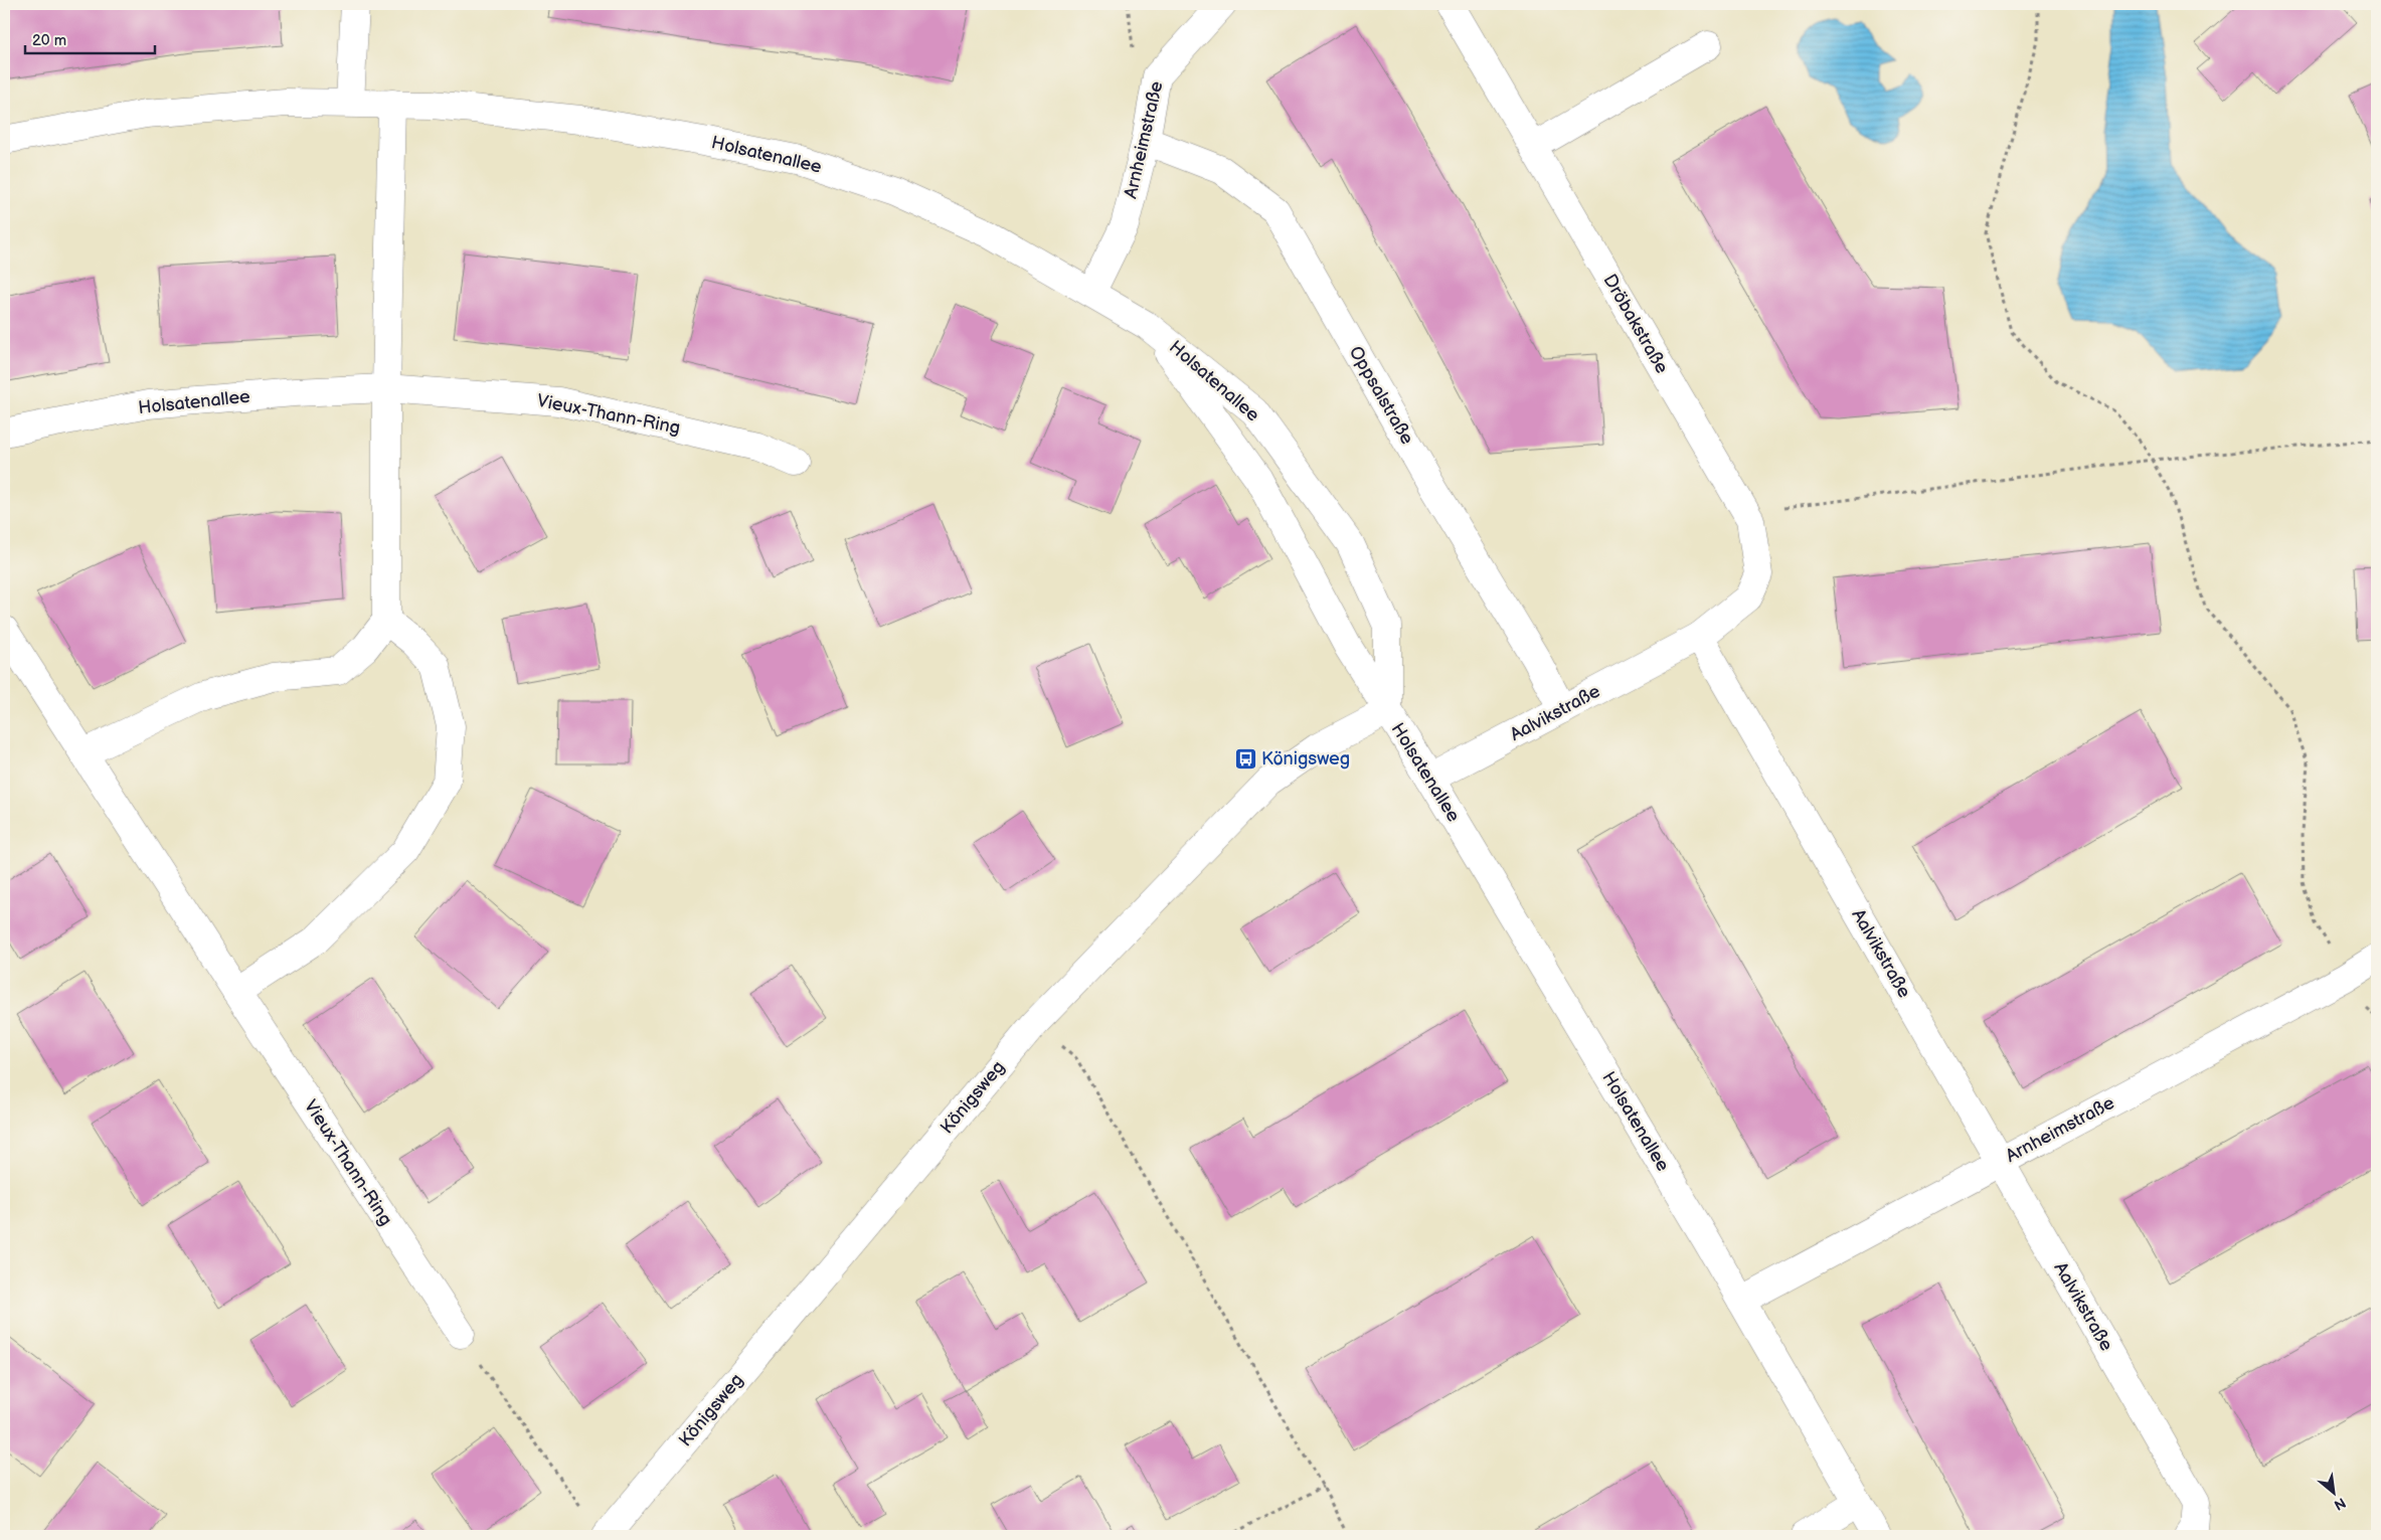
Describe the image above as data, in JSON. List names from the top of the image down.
{
  "streets": {
    "street": [
      "Arnheimstraße",
      "Holsatenallee",
      "Dröbakstraße",
      "Oppsalstraße",
      "Vieux-Thann-Ring",
      "Aalvikstraße",
      "Königsweg"
    ]
  },
  "crossings": [
    ["Arnheimstraße", "Holsatenallee"],
    ["Arnheimstraße", "Oppsalstraße"],
    ["Arnheimstraße", "Aalvikstraße"],
    ["Holsatenallee", "Vieux-Thann-Ring"],
    ["Holsatenallee", "Aalvikstraße"],
    ["Holsatenallee", "Königsweg"],
    ["Dröbakstraße", "Aalvikstraße"],
    ["Oppsalstraße", "Aalvikstraße"]
  ],
  "places": {
    "bus stop": ["Königsweg"]
  },
  "scale_bar": "20 m",
  "north": "bottom right"
}
